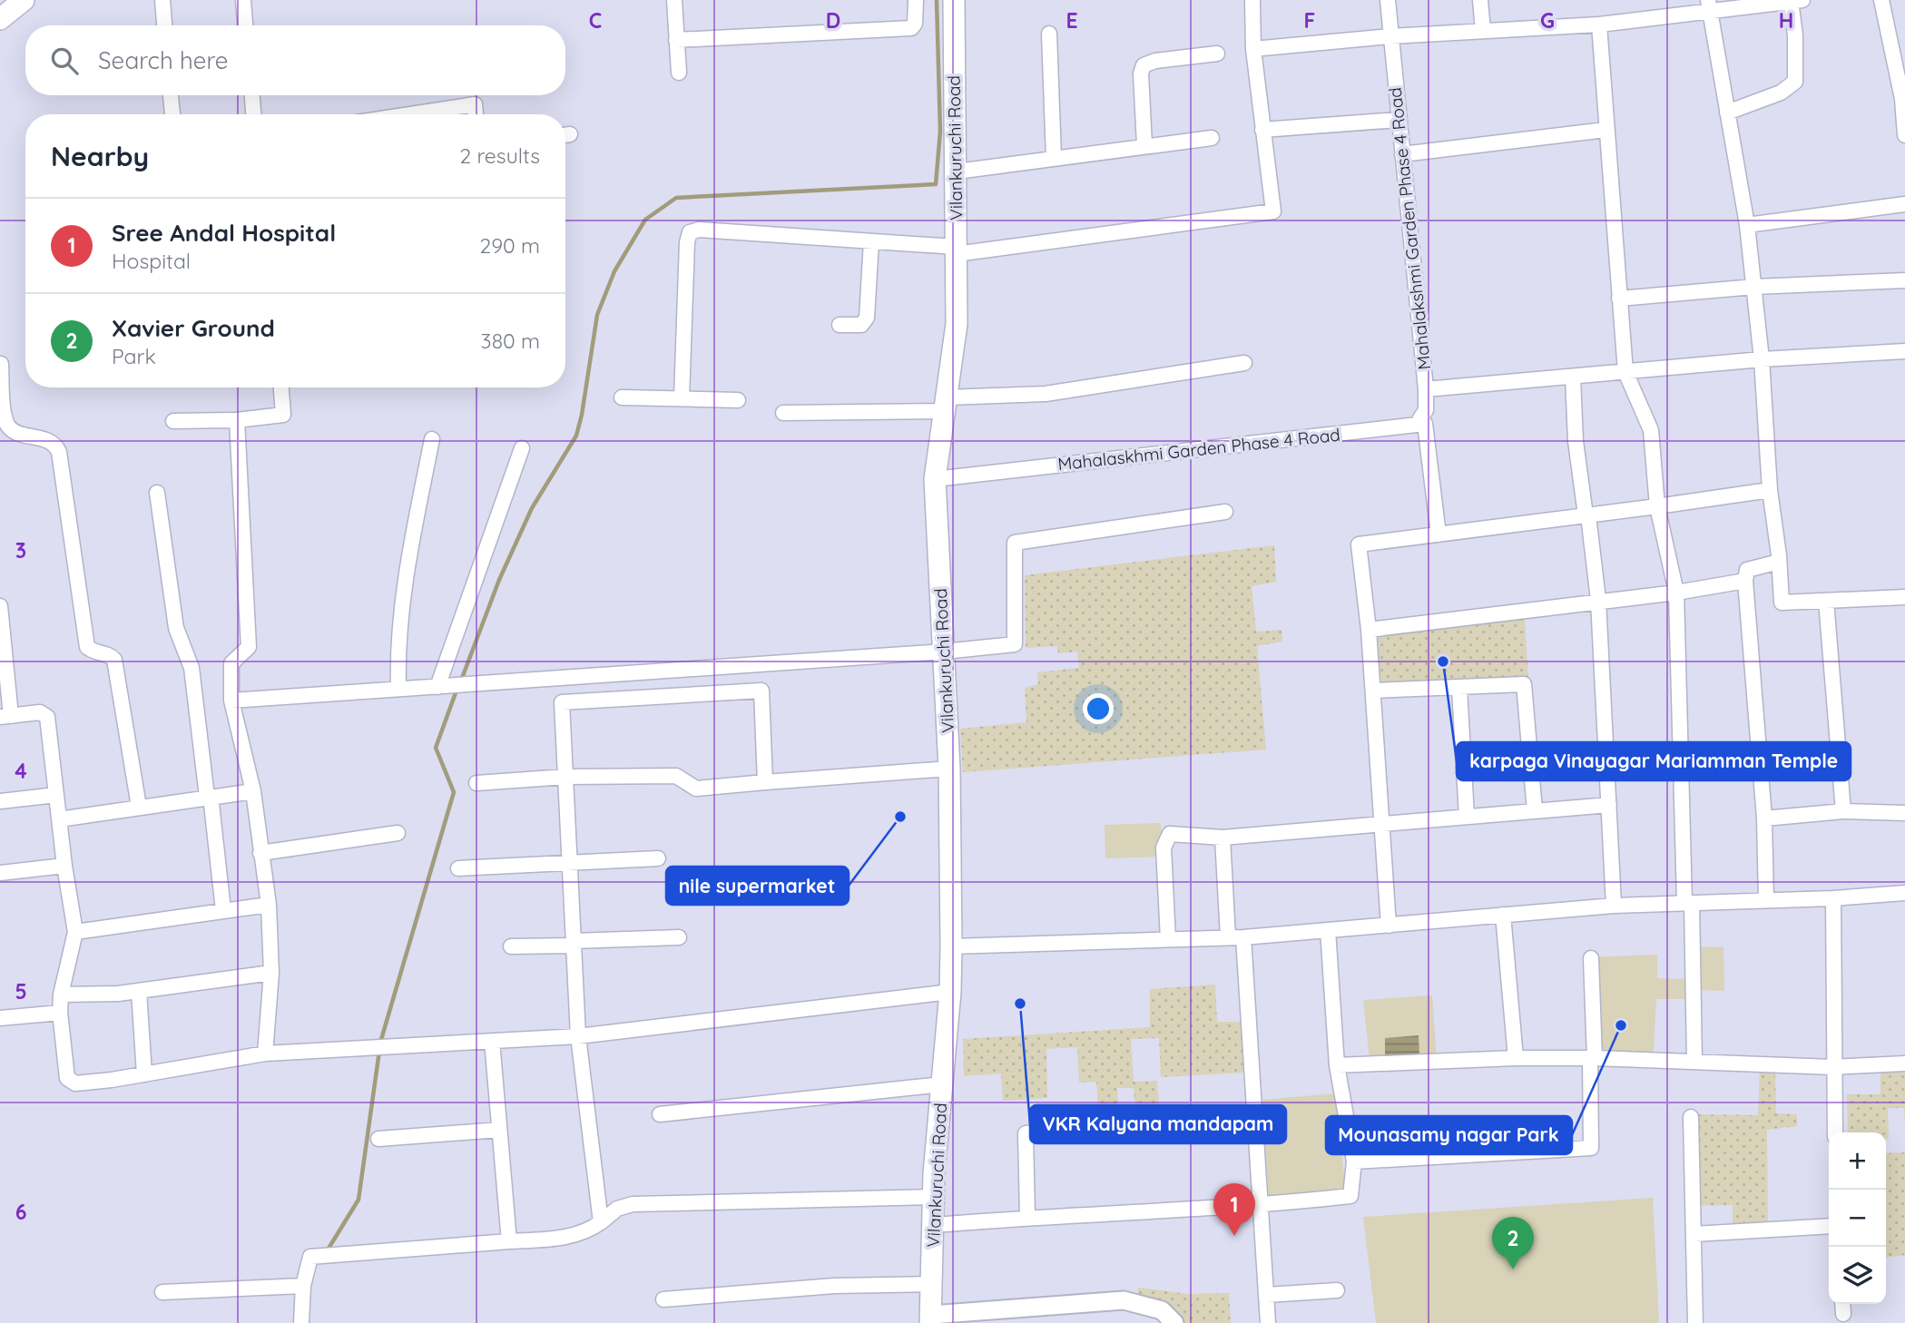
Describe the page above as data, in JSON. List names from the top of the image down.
{
  "streets": {
    "main road": ["Vilankuruchi Road"],
    "street": ["Mahalakshmi Garden Phase 4 Road", "Mahalaskhmi Garden Phase 4 Road"]
  },
  "crossings": [
    ["Vilankuruchi Road", "Mahalaskhmi Garden Phase 4 Road"]
  ],
  "places": [
    "karpaga Vinayagar Mariamman Temple",
    "nile supermarket",
    "VKR Kalyana mandapam",
    "Mounasamy nagar Park"
  ],
  "page": {
    "search": "Search here",
    "heading": ["Nearby", "2 results"],
    "list": [
      {
        "mark": "1",
        "name": "Sree Andal Hospital",
        "note": "Hospital",
        "value": "290 m"
      },
      {
        "mark": "2",
        "name": "Xavier Ground",
        "note": "Park",
        "value": "380 m"
      }
    ],
    "map_buttons": ["+", "−"],
    "pins": ["1", "2"]
  },
  "grid": {
    "columns": [
      "C",
      "D",
      "E",
      "F",
      "G",
      "H"
    ],
    "rows": [
      "3",
      "4",
      "5",
      "6"
    ]
  }
}
